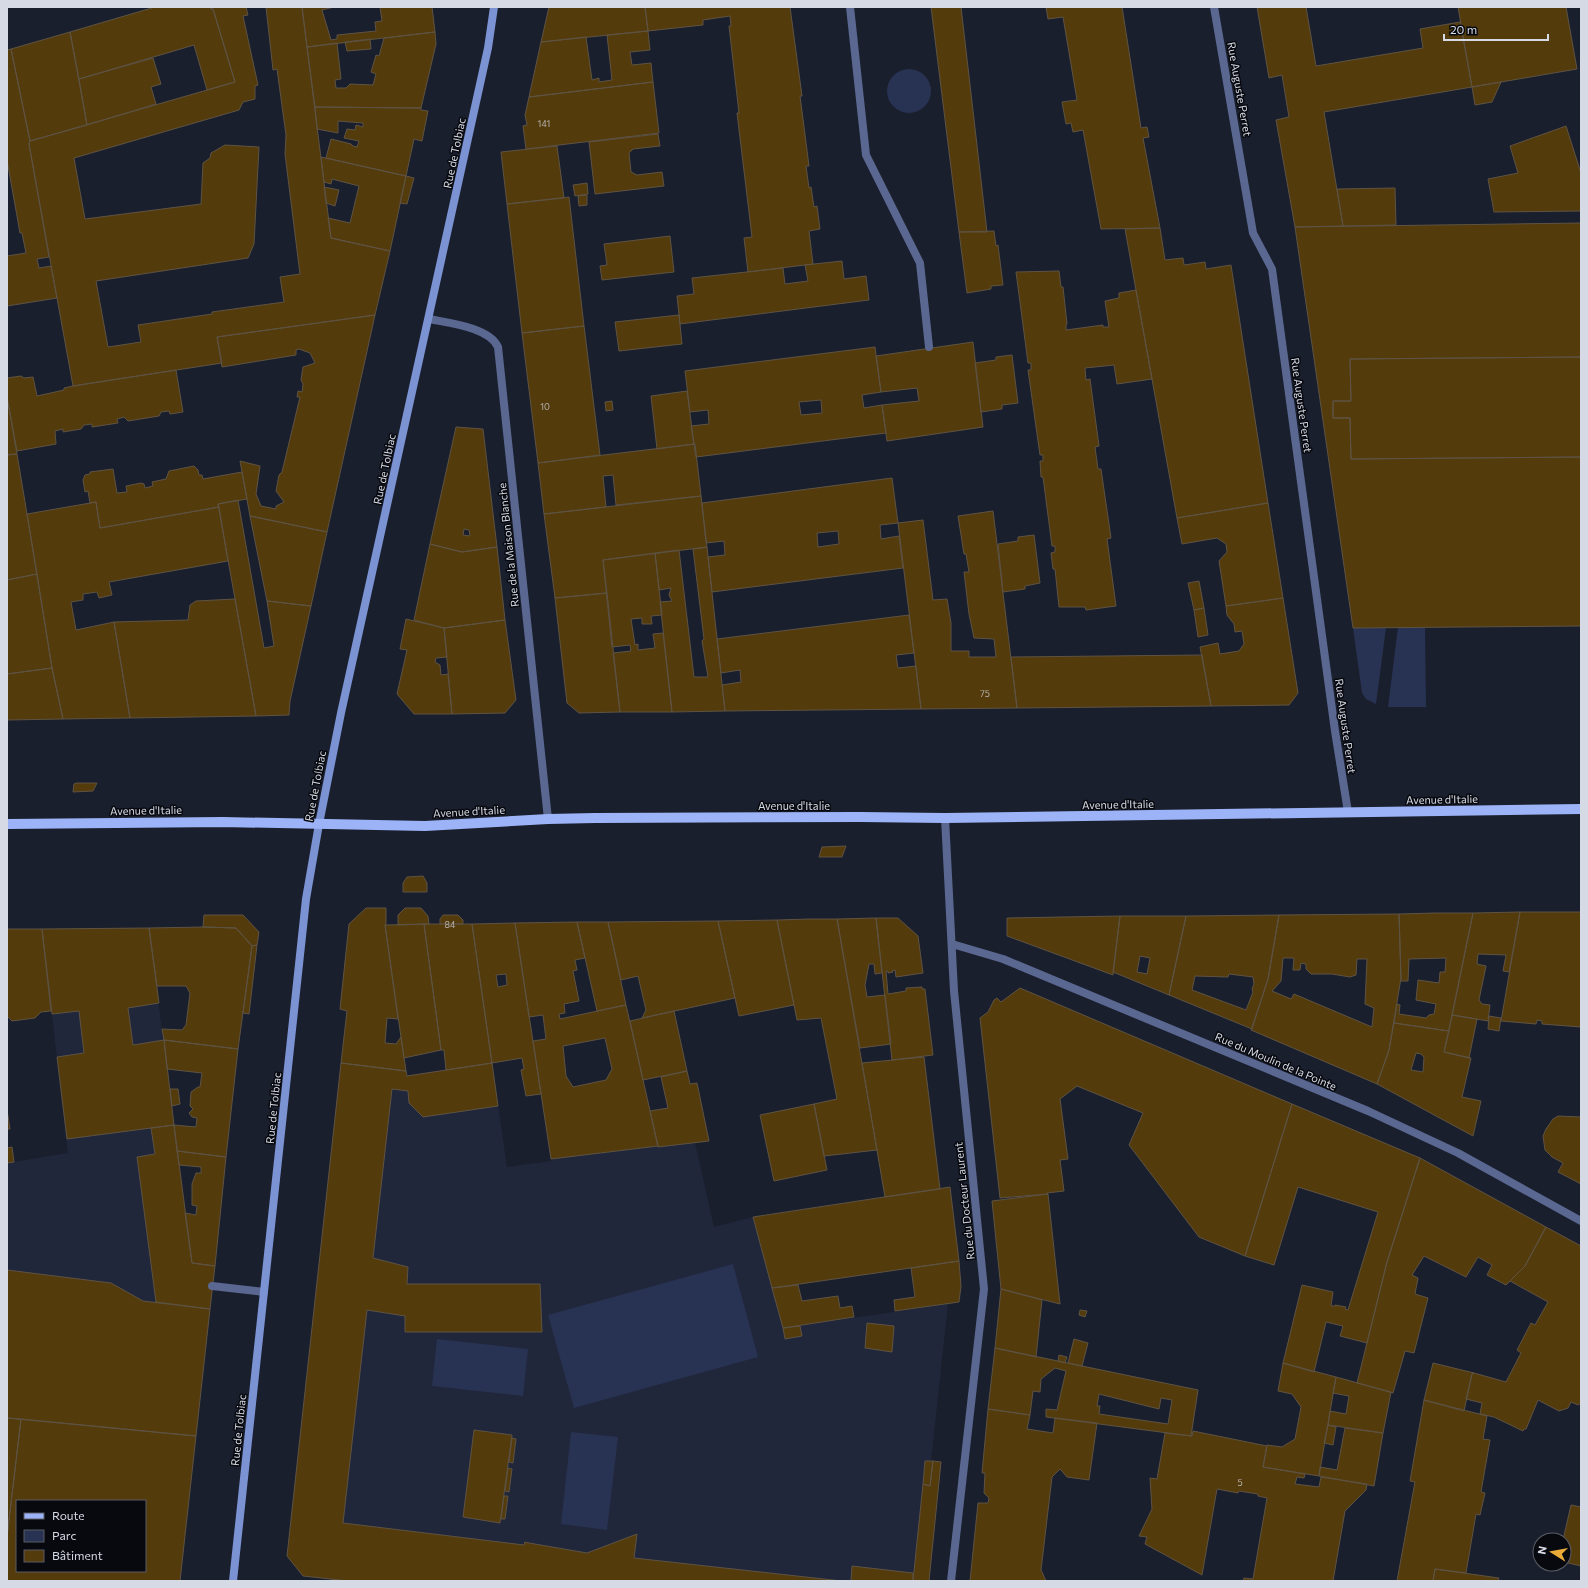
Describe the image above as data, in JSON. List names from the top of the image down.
{
  "streets": {
    "main road": ["Rue de Tolbiac", "Avenue d'Italie"],
    "street": [
      "Rue Auguste Perret",
      "Rue de la Maison Blanche",
      "Rue du Moulin de la Pointe",
      "Rue du Docteur Laurent"
    ]
  },
  "crossings": [
    ["Rue Auguste Perret", "Avenue d'Italie"],
    ["Rue de Tolbiac", "Rue de la Maison Blanche"],
    ["Rue de Tolbiac", "Avenue d'Italie"],
    ["Rue de la Maison Blanche", "Avenue d'Italie"],
    ["Avenue d'Italie", "Rue du Docteur Laurent"],
    ["Rue du Moulin de la Pointe", "Rue du Docteur Laurent"]
  ],
  "house_numbers": [
    "141",
    "10",
    "75",
    "84",
    "5"
  ],
  "legend": ["Route", "Parc", "Bâtiment"],
  "scale_bar": "20 m",
  "north": "left"
}
